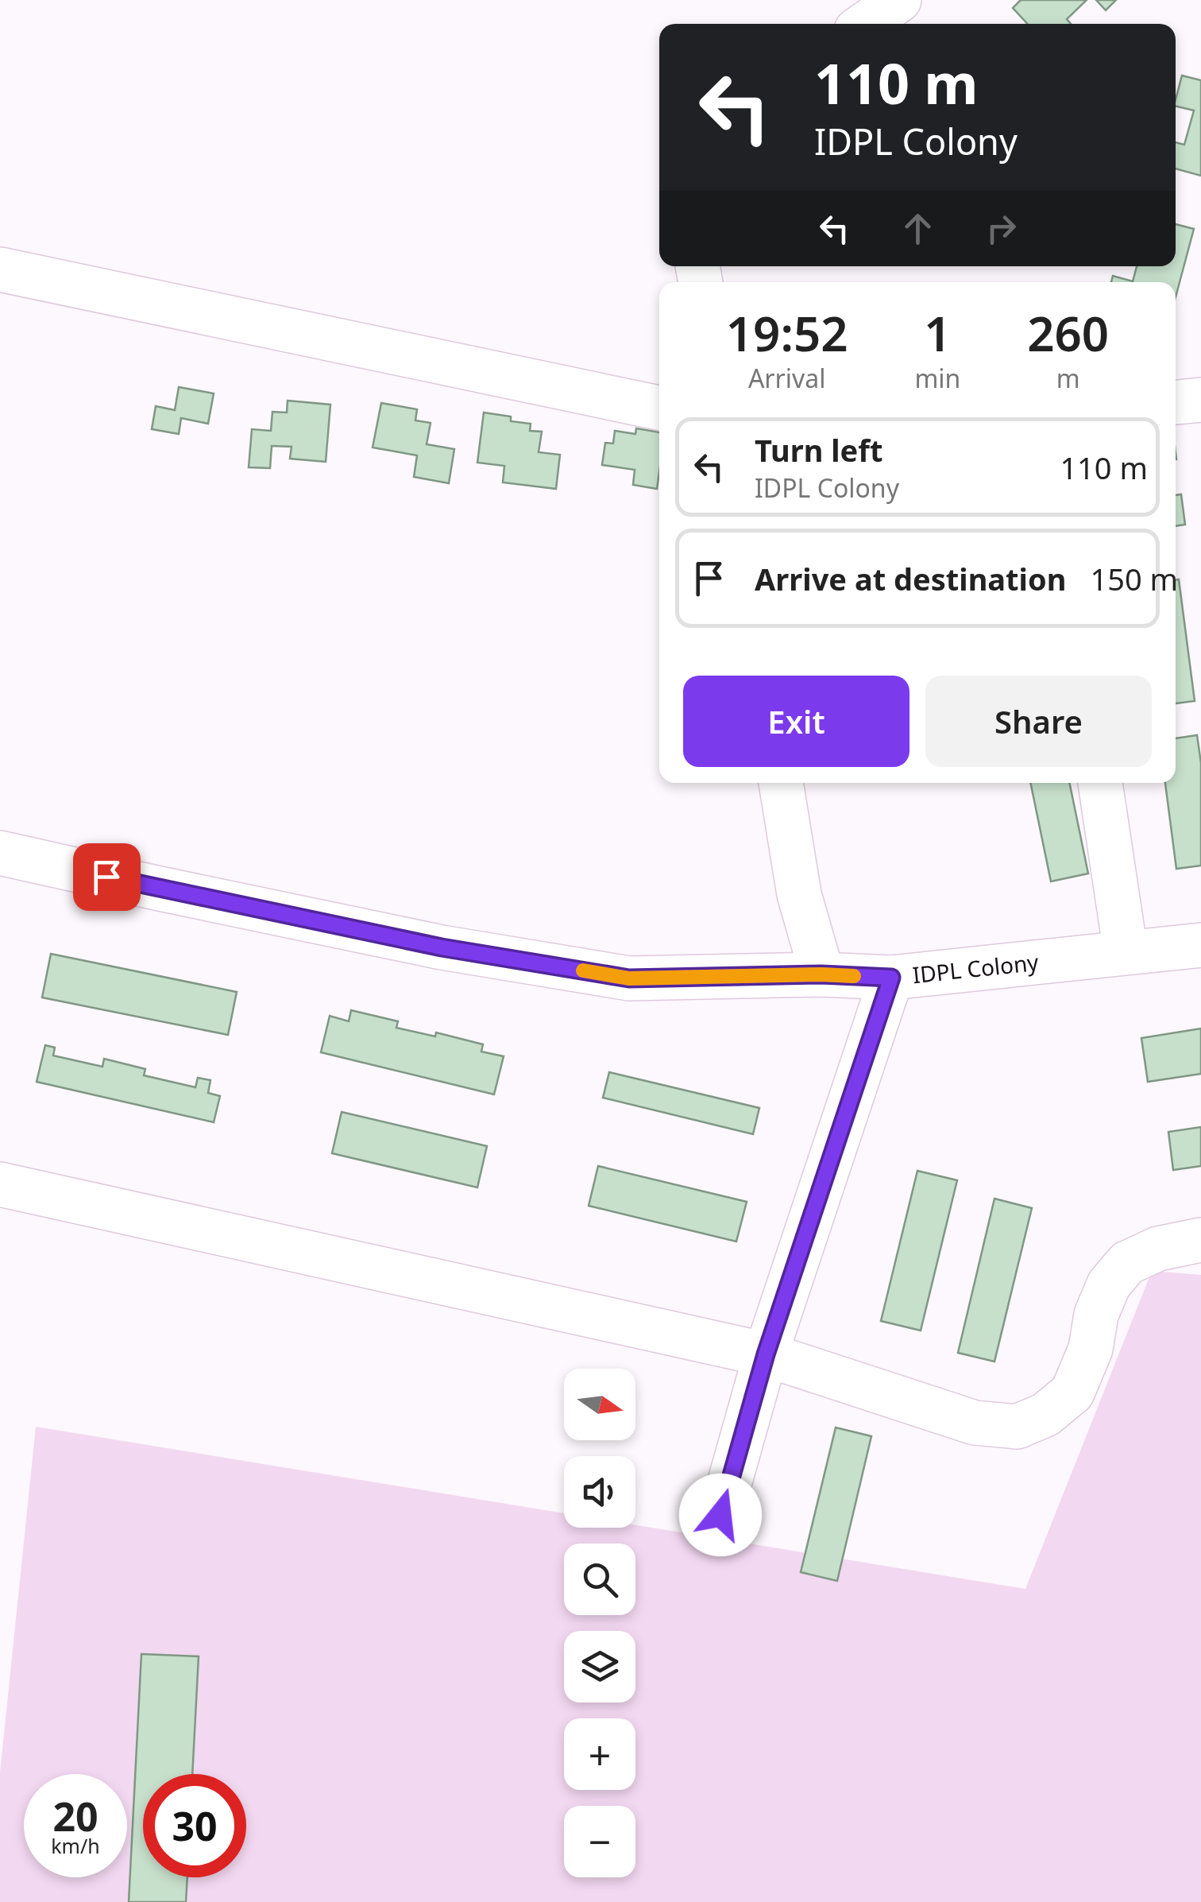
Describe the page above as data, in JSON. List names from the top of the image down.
{
  "streets": {
    "street": ["IDPL Colony"]
  },
  "north": "right",
  "page": {
    "turn": ["110 m", "IDPL Colony"],
    "eta": [
      "19:52",
      "Arrival",
      "1",
      "min",
      "260",
      "m"
    ],
    "list": [
      {
        "name": "Turn left",
        "note": "IDPL Colony",
        "value": "110 m"
      },
      {
        "name": "Arrive at destination",
        "value": "150 m"
      }
    ],
    "buttons": ["Exit", "Share"],
    "map_buttons": ["+", "−"],
    "speed": "20 km/h",
    "limit": "30"
  }
}
